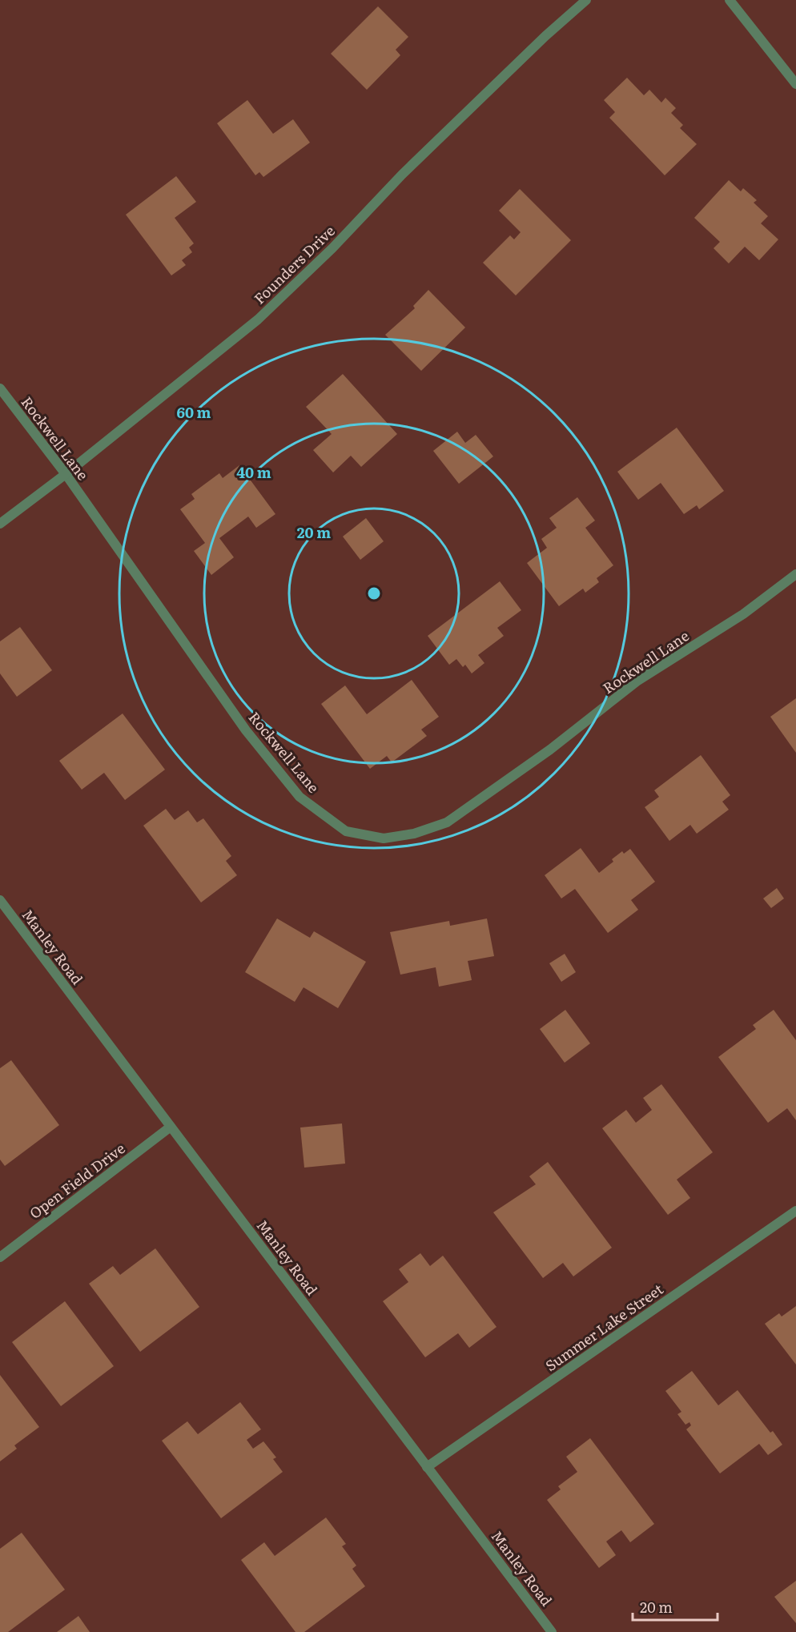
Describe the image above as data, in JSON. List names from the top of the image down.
{
  "streets": {
    "street": [
      "Founders Drive",
      "Rockwell Lane",
      "Manley Road",
      "Open Field Drive",
      "Summer Lake Street"
    ]
  },
  "crossings": [
    ["Founders Drive", "Rockwell Lane"],
    ["Manley Road", "Open Field Drive"],
    ["Manley Road", "Summer Lake Street"]
  ],
  "scale_bar": "20 m",
  "rings": ["60 m", "40 m", "20 m"]
}
